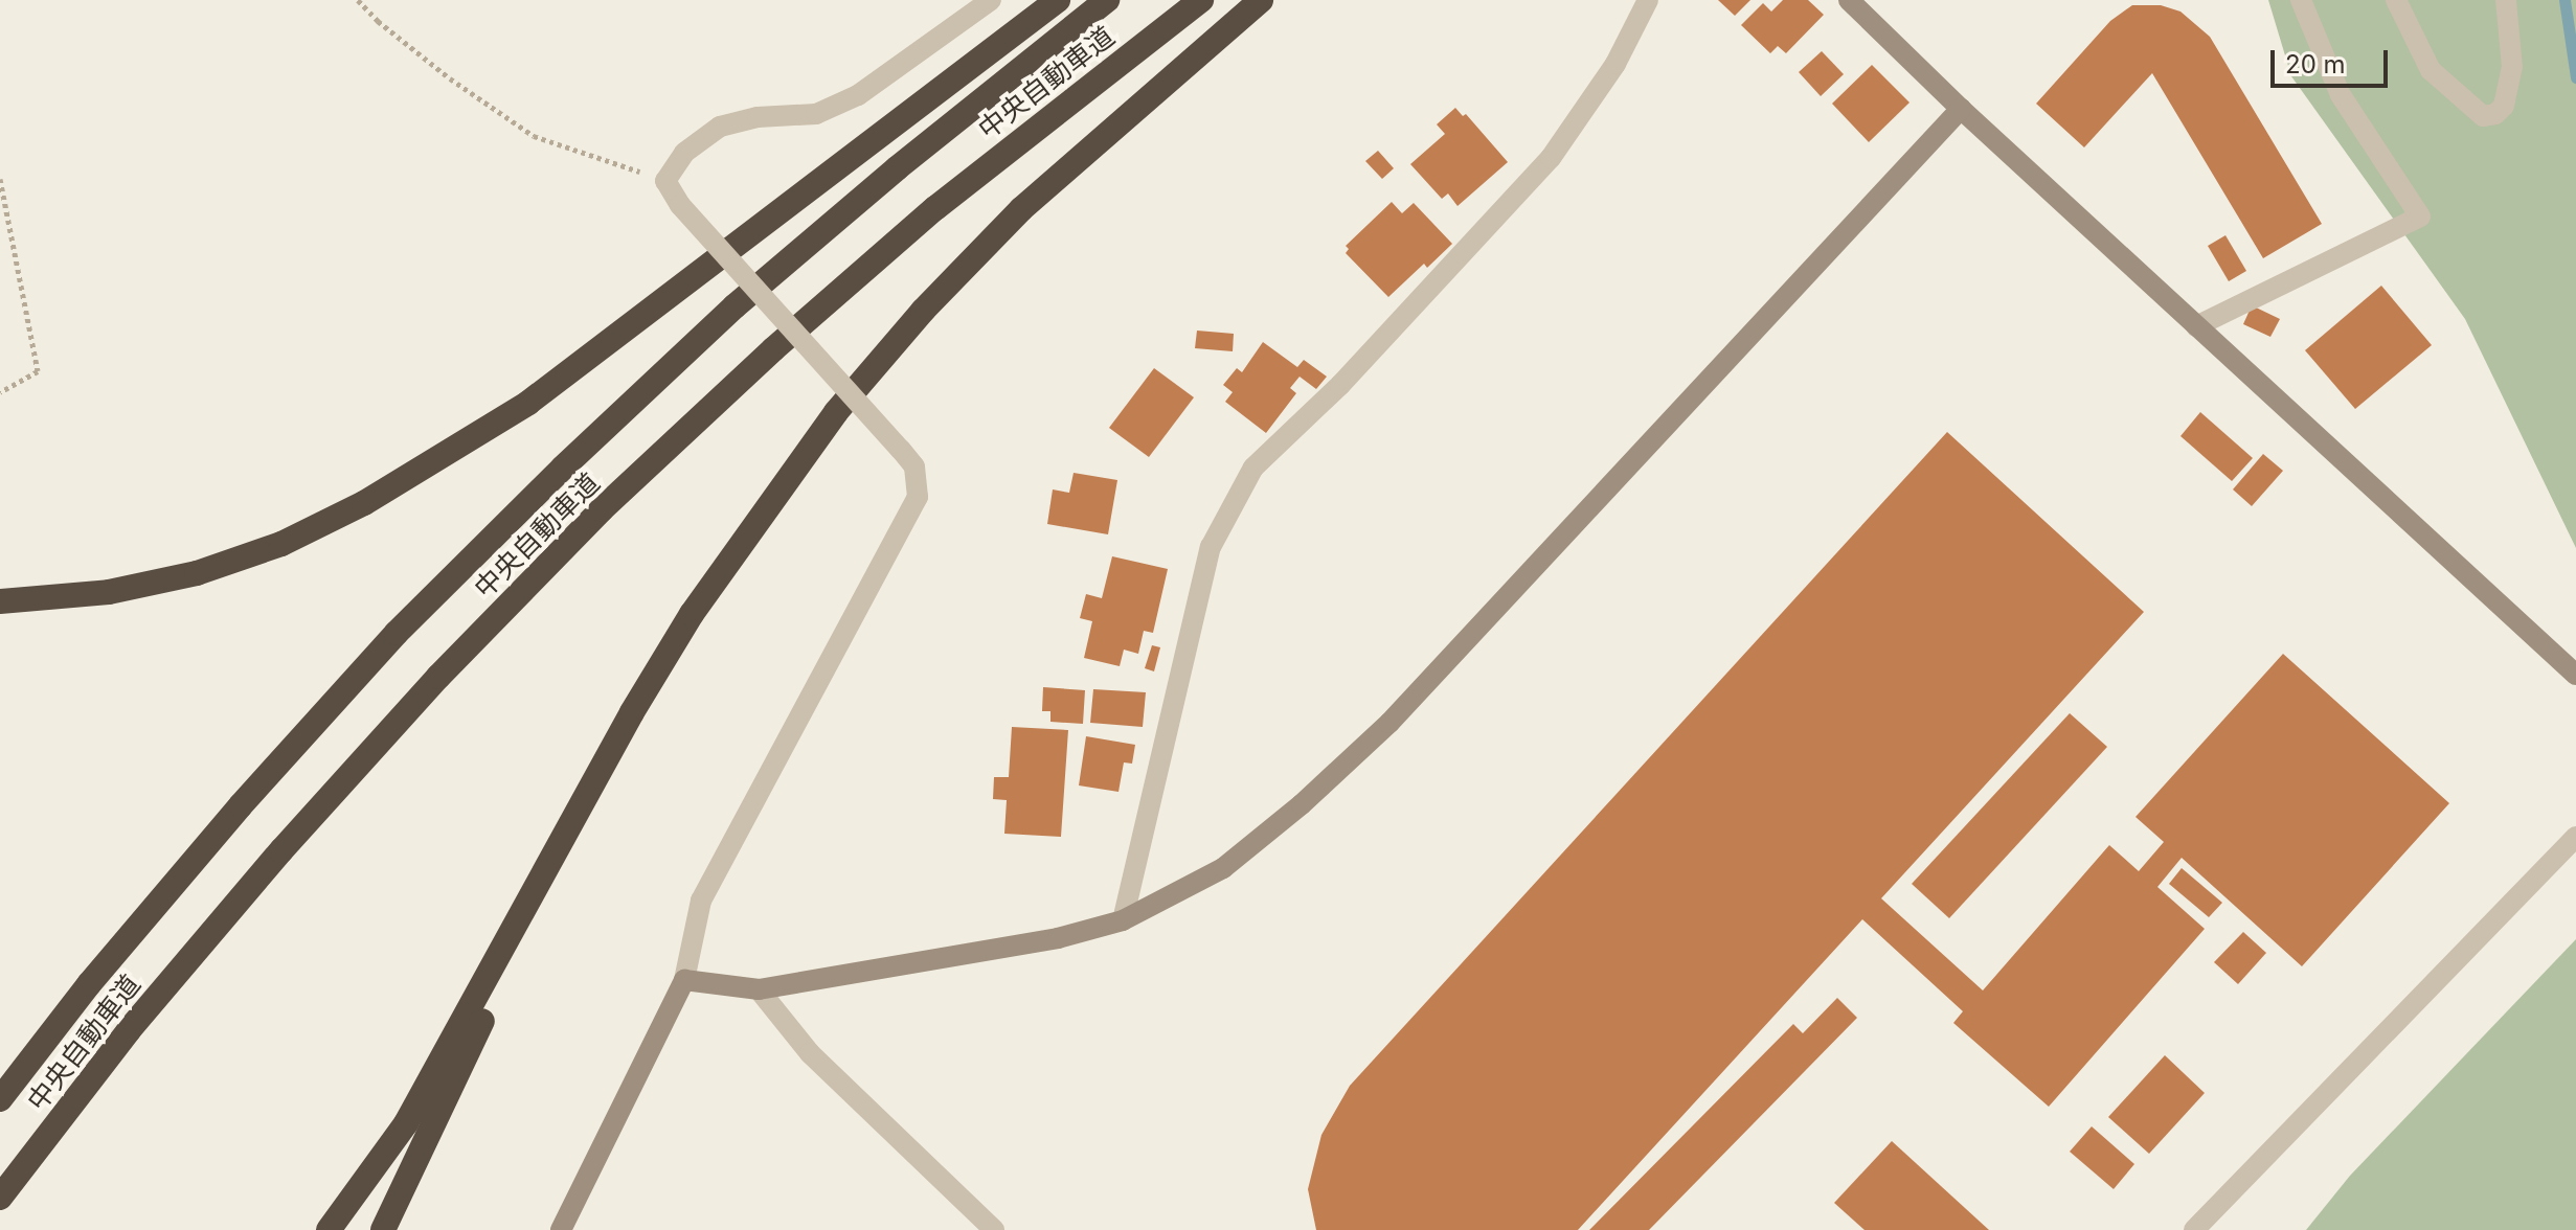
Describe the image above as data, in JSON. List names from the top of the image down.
{
  "streets": {
    "highway": ["中央自動車道"]
  },
  "scale_bar": "20 m"
}
